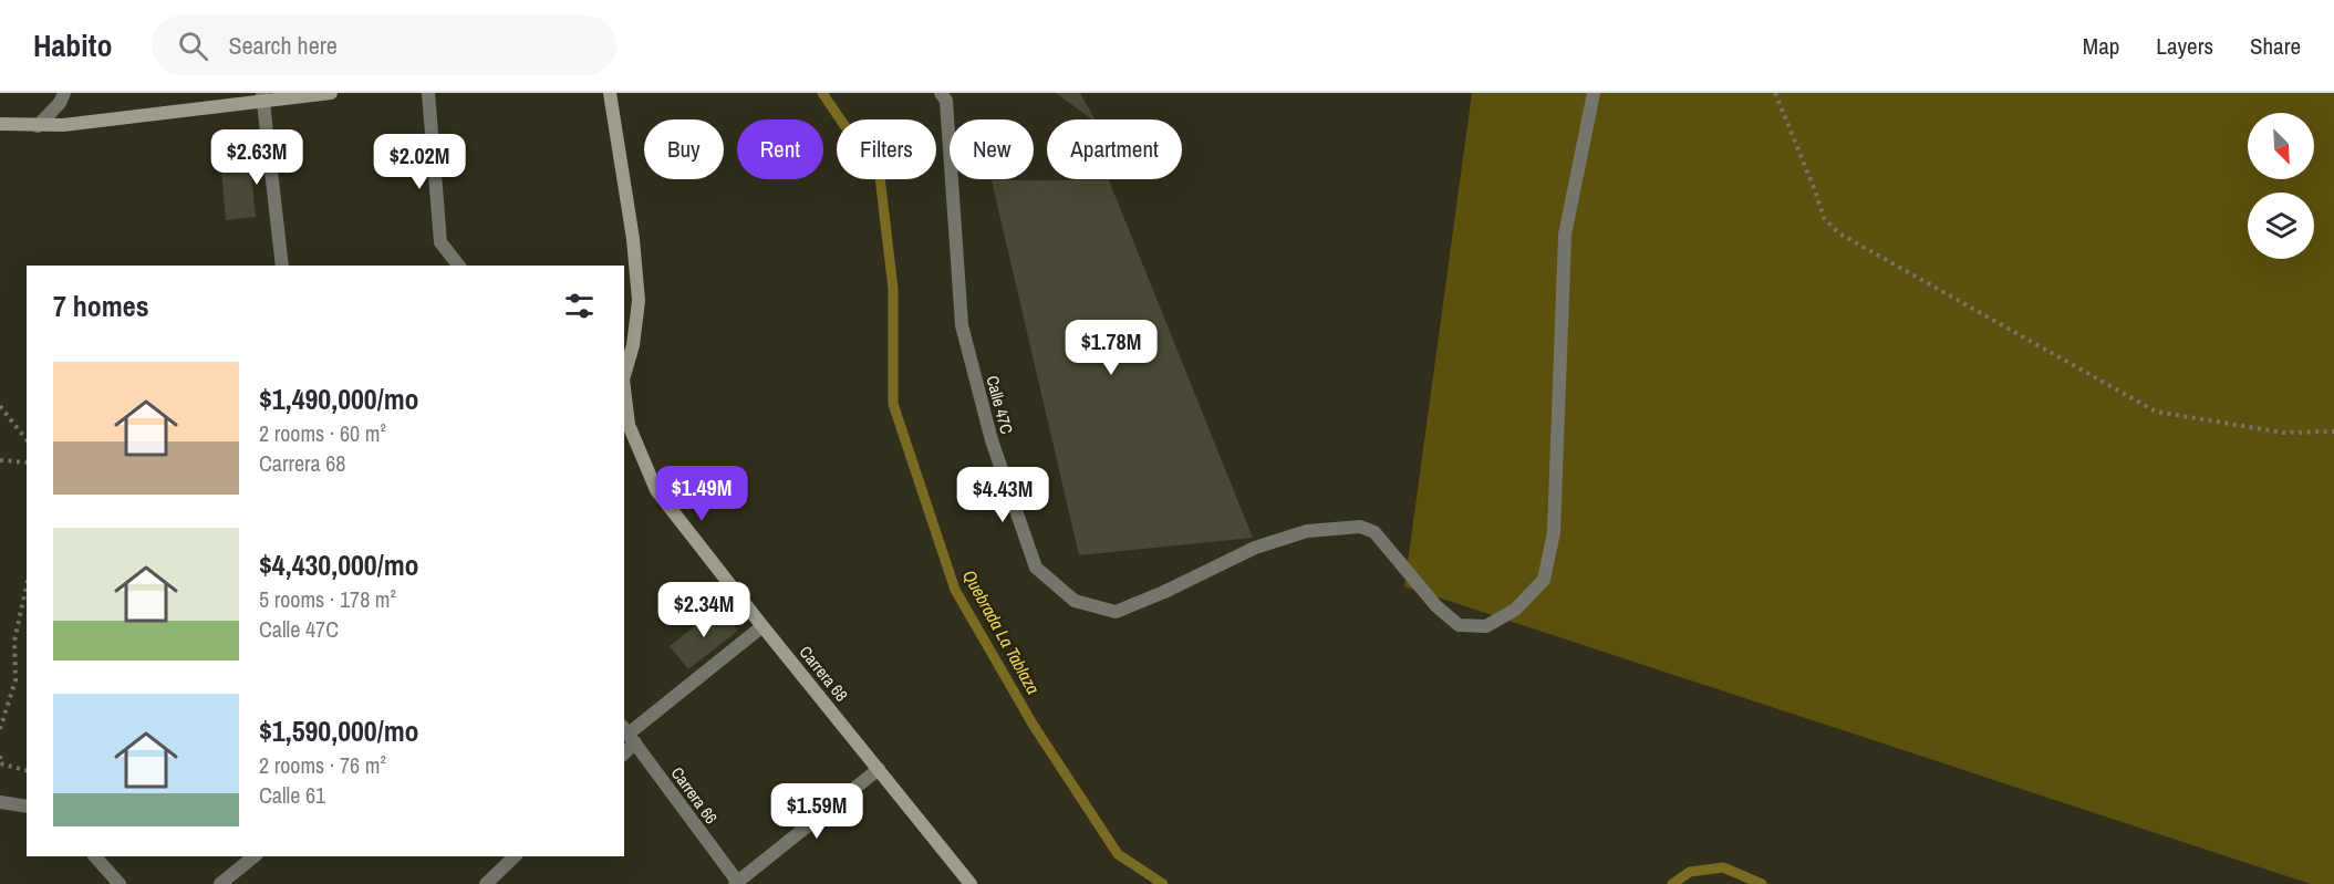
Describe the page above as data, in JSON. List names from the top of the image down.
{
  "streets": {
    "street": ["Calle 47C", "Carrera 68", "Carrera 66"]
  },
  "water": ["Quebrada La Tablaza"],
  "north": "bottom right",
  "page": {
    "header": "Habito",
    "search": "Search here",
    "nav": ["Map", "Layers", "Share"],
    "chip": [
      "Buy",
      "Rent",
      "Filters",
      "New",
      "Apartment"
    ],
    "price": [
      "$2.63M",
      "$2.02M",
      "$1.78M",
      "$1.49M",
      "$4.43M",
      "$2.34M",
      "$1.59M"
    ],
    "heading": "7 homes",
    "list": [
      {
        "name": "$1,490,000/mo",
        "note": "2 rooms · 60 m² · Carrera 68"
      },
      {
        "name": "$4,430,000/mo",
        "note": "5 rooms · 178 m² · Calle 47C"
      },
      {
        "name": "$1,590,000/mo",
        "note": "2 rooms · 76 m² · Calle 61"
      }
    ]
  }
}
